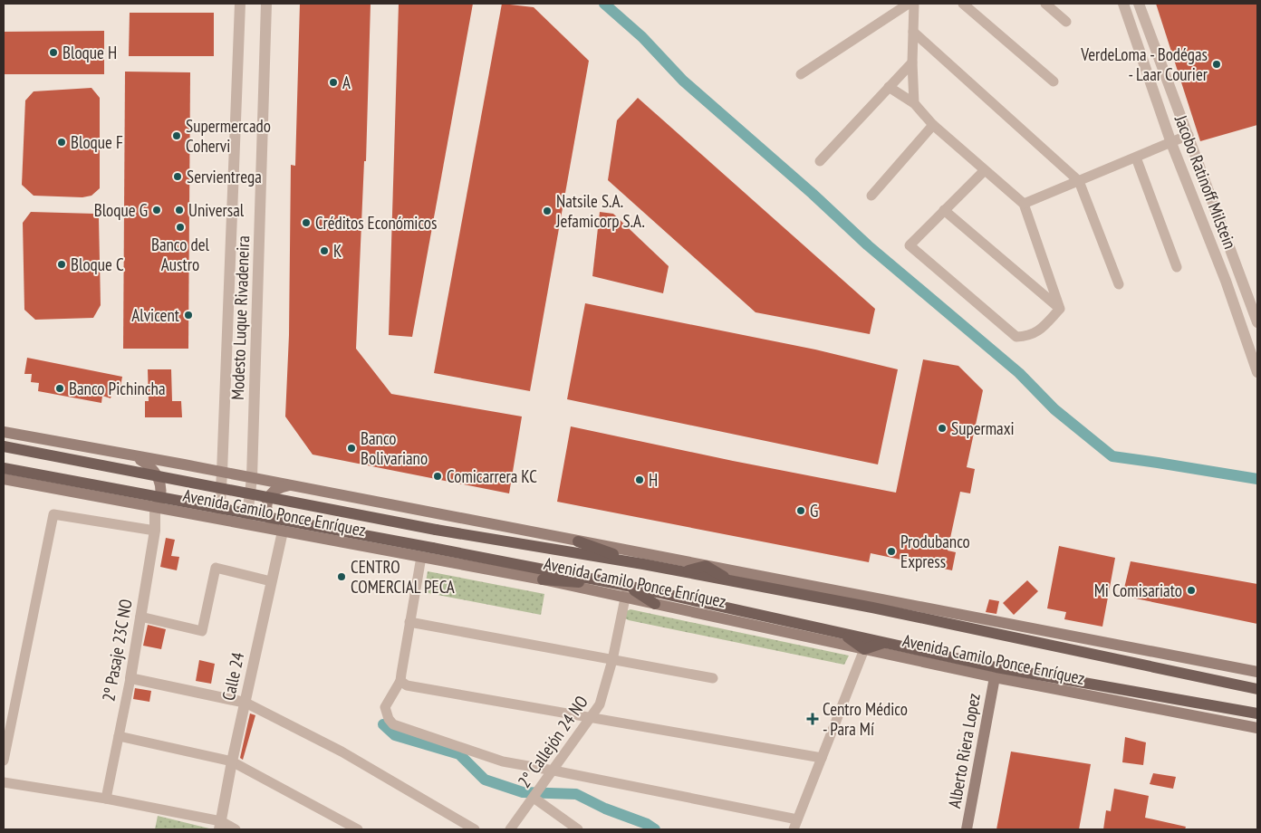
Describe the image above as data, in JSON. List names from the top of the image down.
{
  "streets": {
    "main road": ["Avenida Camilo Ponce Enríquez", "Alberto Riera Lopez"],
    "street": [
      "Jacobo Ratinoff Milstein",
      "Modesto Luque Rivadeneira",
      "2º Pasaje 23C NO",
      "Calle 24",
      "2° Callejón 24 NO"
    ]
  },
  "crossings": [
    ["Modesto Luque Rivadeneira", "Avenida Camilo Ponce Enríquez"],
    ["Avenida Camilo Ponce Enríquez", "2º Pasaje 23C NO"],
    ["Avenida Camilo Ponce Enríquez", "Calle 24"],
    ["Avenida Camilo Ponce Enríquez", "2° Callejón 24 NO"],
    ["Avenida Camilo Ponce Enríquez", "Alberto Riera Lopez"]
  ],
  "places": {
    "other": [
      "Bloque H",
      "VerdeLoma - Bodégas - Laar Courier",
      "A",
      "Supermercado Cohervi",
      "Bloque F",
      "Servientrega",
      "Bloque G",
      "Universal",
      "Natsile S.A. Jefamicorp S.A.",
      "Créditos Económicos",
      "Banco del Austro",
      "K",
      "Bloque C",
      "Alvicent",
      "Banco Pichincha",
      "Supermaxi",
      "Banco Bolivariano",
      "Comicarrera KC",
      "H",
      "G",
      "Produbanco Express",
      "CENTRO COMERCIAL PECA",
      "Mi Comisariato"
    ],
    "health": ["Centro Médico - Para Mí"]
  }
}
